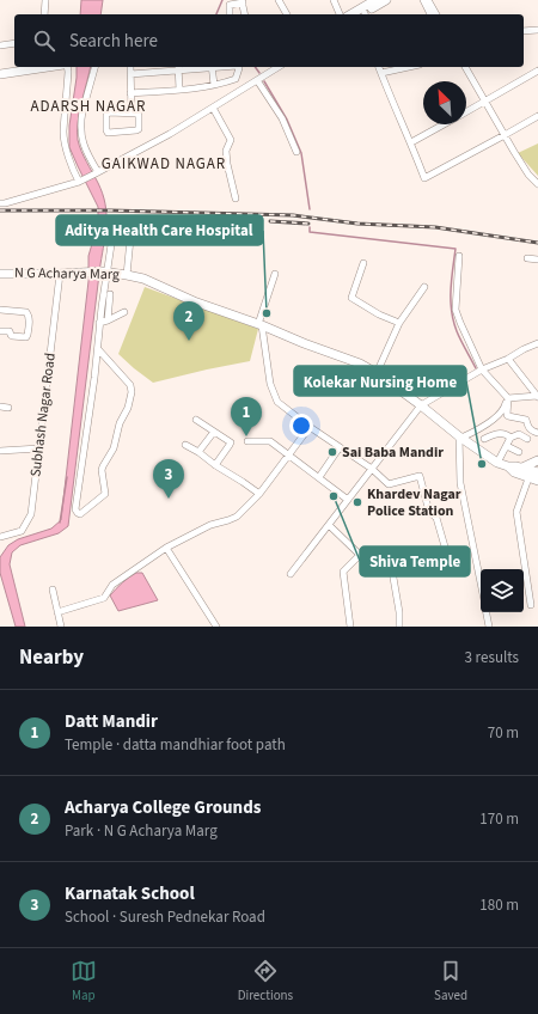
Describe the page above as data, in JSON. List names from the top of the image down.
{
  "streets": {
    "main road": ["N G Acharya Marg"],
    "street": ["Subhash Nagar Road"]
  },
  "crossings": [
    ["N G Acharya Marg", "Subhash Nagar Road"]
  ],
  "districts": ["ADARSH NAGAR", "GAIKWAD NAGAR"],
  "places": [
    "Aditya Health Care Hospital",
    "Sai Baba Mandir",
    "Kolekar Nursing Home",
    "Shiva Temple",
    "Khardev Nagar Police Station"
  ],
  "north": "top left",
  "page": {
    "search": "Search here",
    "pins": ["2", "1", "3"],
    "heading": ["Nearby", "3 results"],
    "list": [
      {
        "mark": "1",
        "name": "Datt Mandir",
        "note": "Temple · datta mandhiar foot path",
        "value": "70 m"
      },
      {
        "mark": "2",
        "name": "Acharya College Grounds",
        "note": "Park · N G Acharya Marg",
        "value": "170 m"
      },
      {
        "mark": "3",
        "name": "Karnatak School",
        "note": "School · Suresh Pednekar Road",
        "value": "180 m"
      }
    ],
    "nav": ["Map", "Directions", "Saved"]
  }
}
